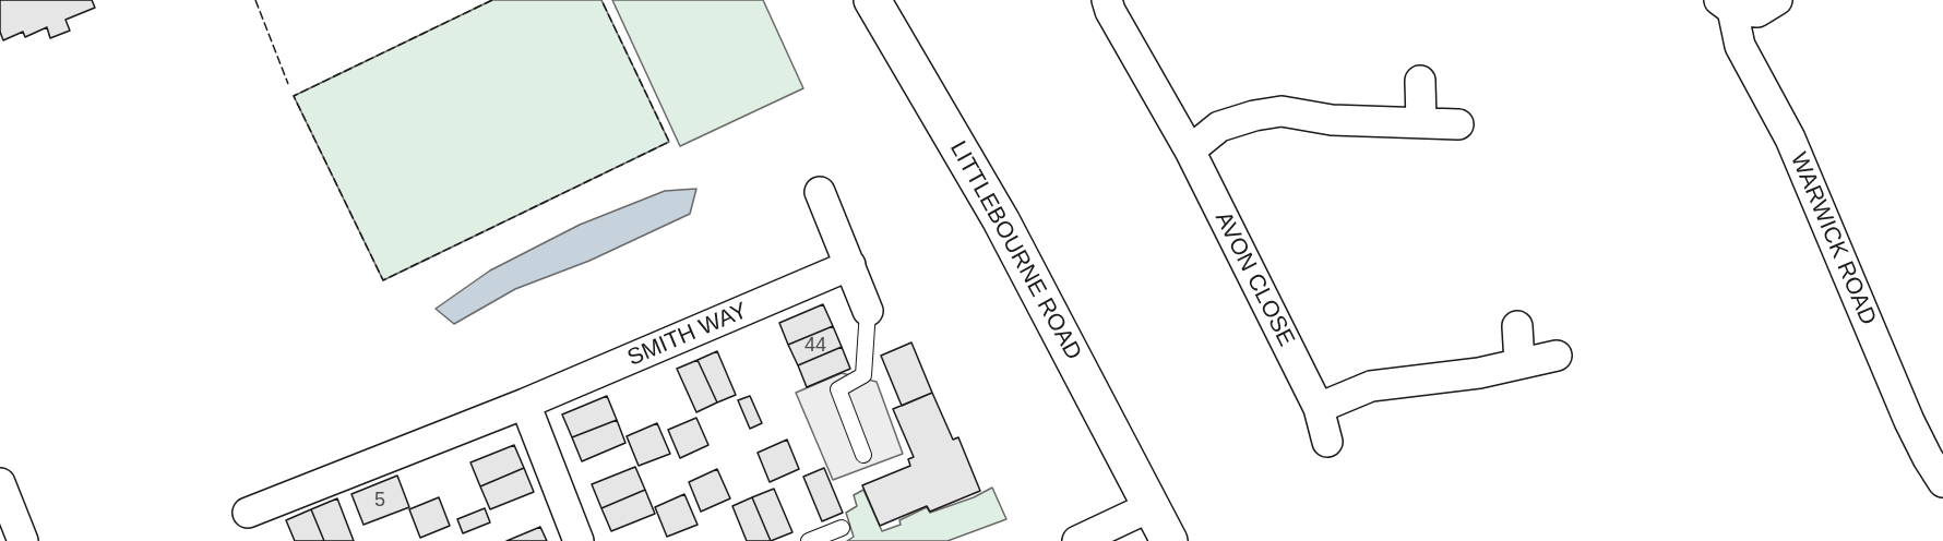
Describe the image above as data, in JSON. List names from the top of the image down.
{
  "streets": {
    "main road": ["LITTLEBOURNE ROAD"],
    "street": ["WARWICK ROAD", "AVON CLOSE", "SMITH WAY"]
  },
  "house_numbers": ["44", "5"]
}
